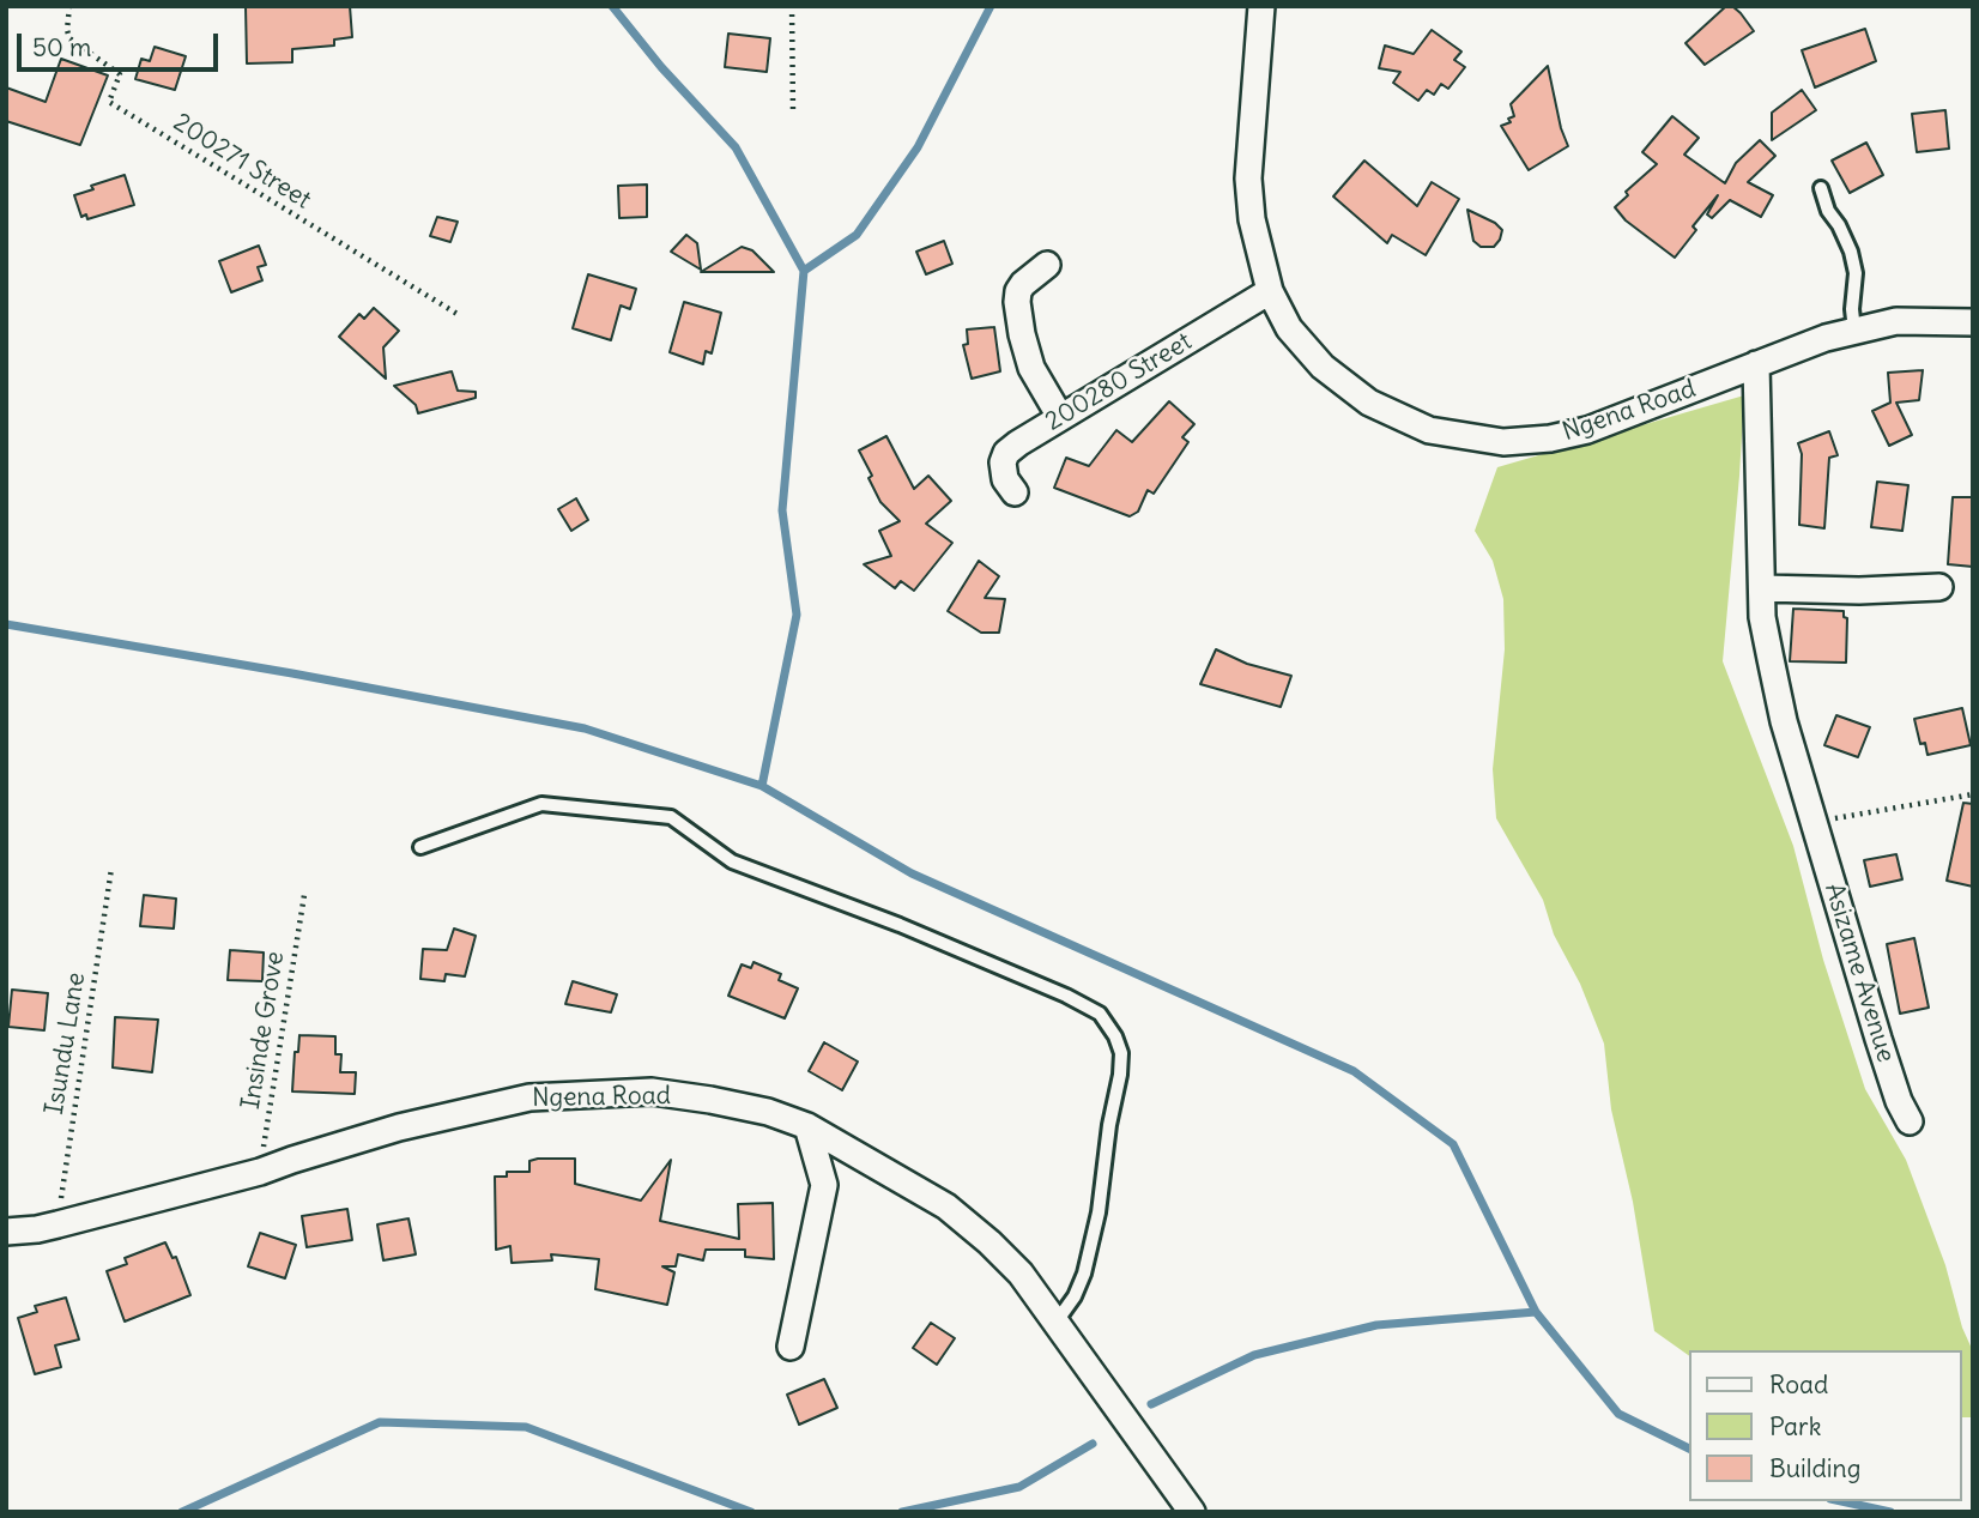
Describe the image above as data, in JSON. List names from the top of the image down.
{
  "streets": {
    "street": ["200280 Street", "Ngena Road", "Asizame Avenue"],
    "path": ["200271 Street", "Insinde Grove", "Isundu Lane"]
  },
  "crossings": [
    ["200280 Street", "Ngena Road"],
    ["Ngena Road", "Asizame Avenue"],
    ["Ngena Road", "Insinde Grove"],
    ["Ngena Road", "Isundu Lane"]
  ],
  "legend": ["Road", "Park", "Building"],
  "scale_bar": "50 m"
}
